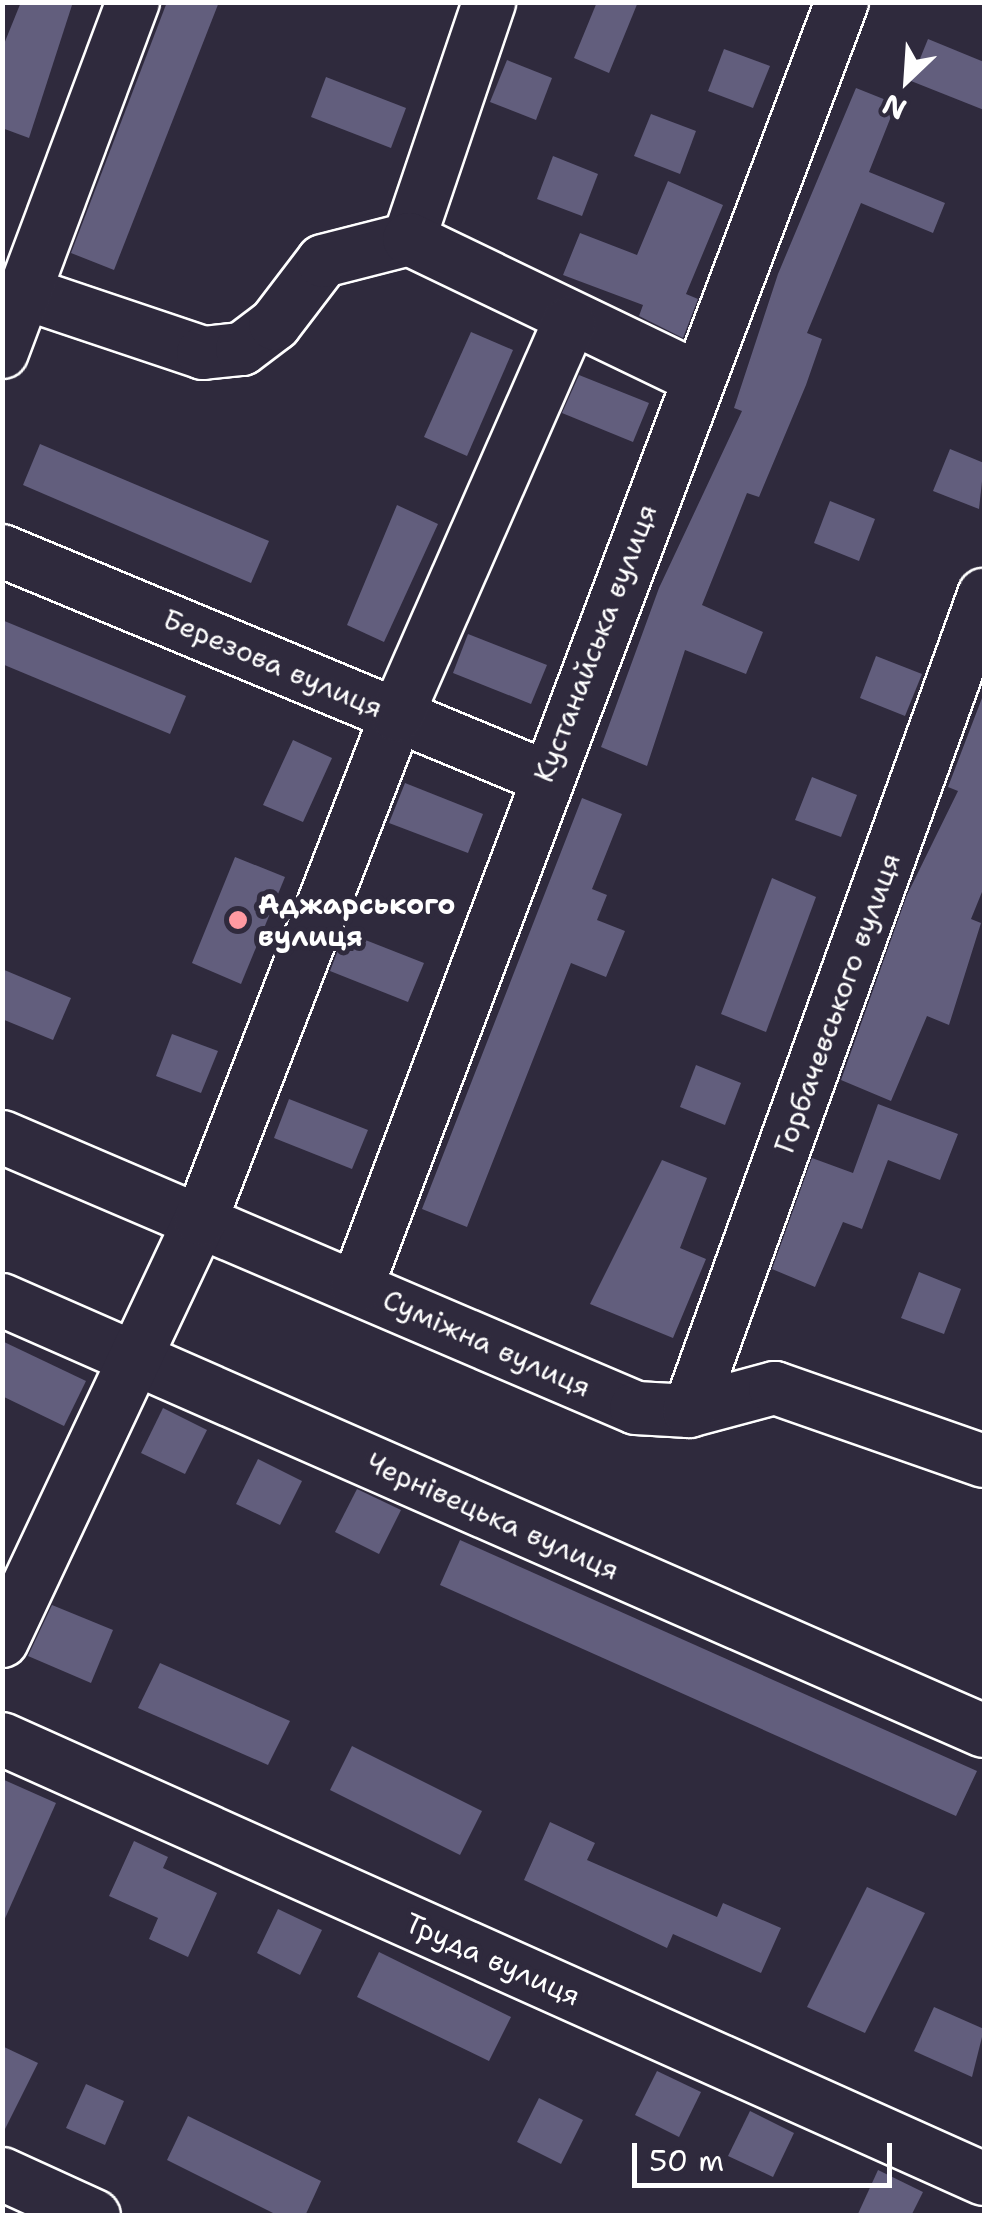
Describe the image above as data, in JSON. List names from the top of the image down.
{
  "streets": {
    "street": [
      "Кустанайська вулиця",
      "Березова вулиця",
      "Горбачевського вулиця",
      "Суміжна вулиця",
      "Чернівецька вулиця",
      "Труда вулиця"
    ]
  },
  "crossings": [
    ["Кустанайська вулиця", "Березова вулиця"],
    ["Кустанайська вулиця", "Суміжна вулиця"],
    ["Горбачевського вулиця", "Суміжна вулиця"]
  ],
  "places": ["Аджарського вулиця"],
  "scale_bar": "50 m",
  "north": "bottom left"
}
